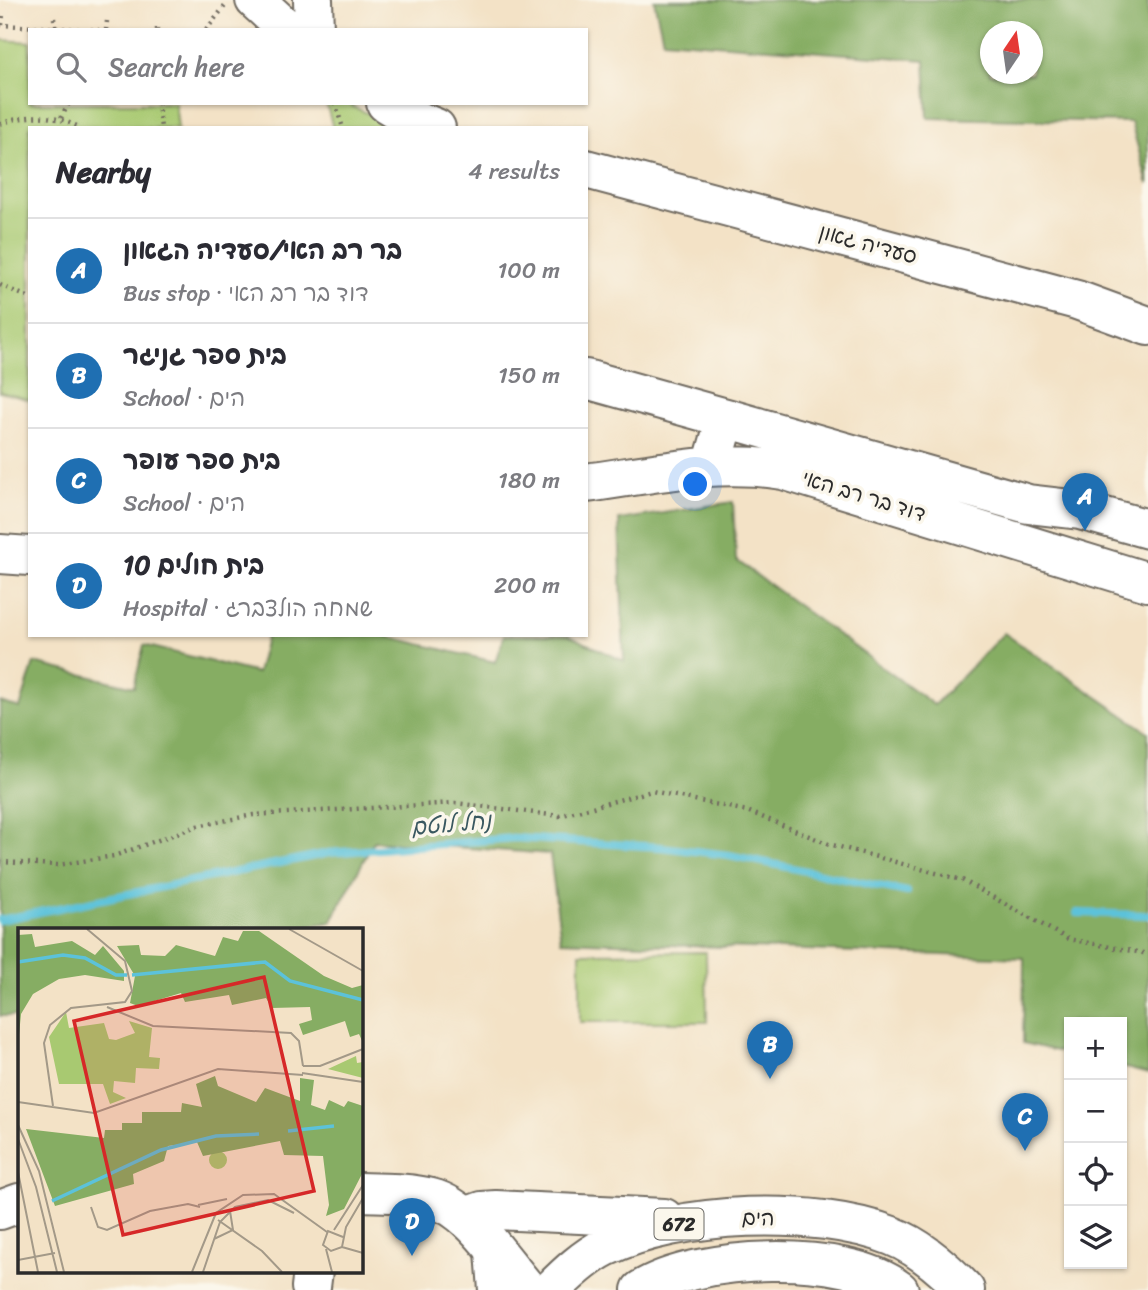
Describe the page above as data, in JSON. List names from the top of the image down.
{
  "streets": {
    "street": [
      "סעדיה גאון",
      "דוד בר רב האי",
      "הים",
      "672"
    ]
  },
  "water": ["נחל לוטם"],
  "north": "top",
  "page": {
    "search": "Search here",
    "heading": ["Nearby", "4 results"],
    "list": [
      {
        "mark": "A",
        "name": "בר רב האי/סעדיה הגאון",
        "note": "Bus stop · דוד בר רב האי",
        "value": "100 m"
      },
      {
        "mark": "B",
        "name": "בית ספר גניגר",
        "note": "School · הים",
        "value": "150 m"
      },
      {
        "mark": "C",
        "name": "בית ספר עופר",
        "note": "School · הים",
        "value": "180 m"
      },
      {
        "mark": "D",
        "name": "בית חולים 10",
        "note": "Hospital · שמחה הולצברג",
        "value": "200 m"
      }
    ],
    "pins": [
      "A",
      "B",
      "C",
      "D"
    ],
    "map_buttons": ["+", "−"]
  }
}
